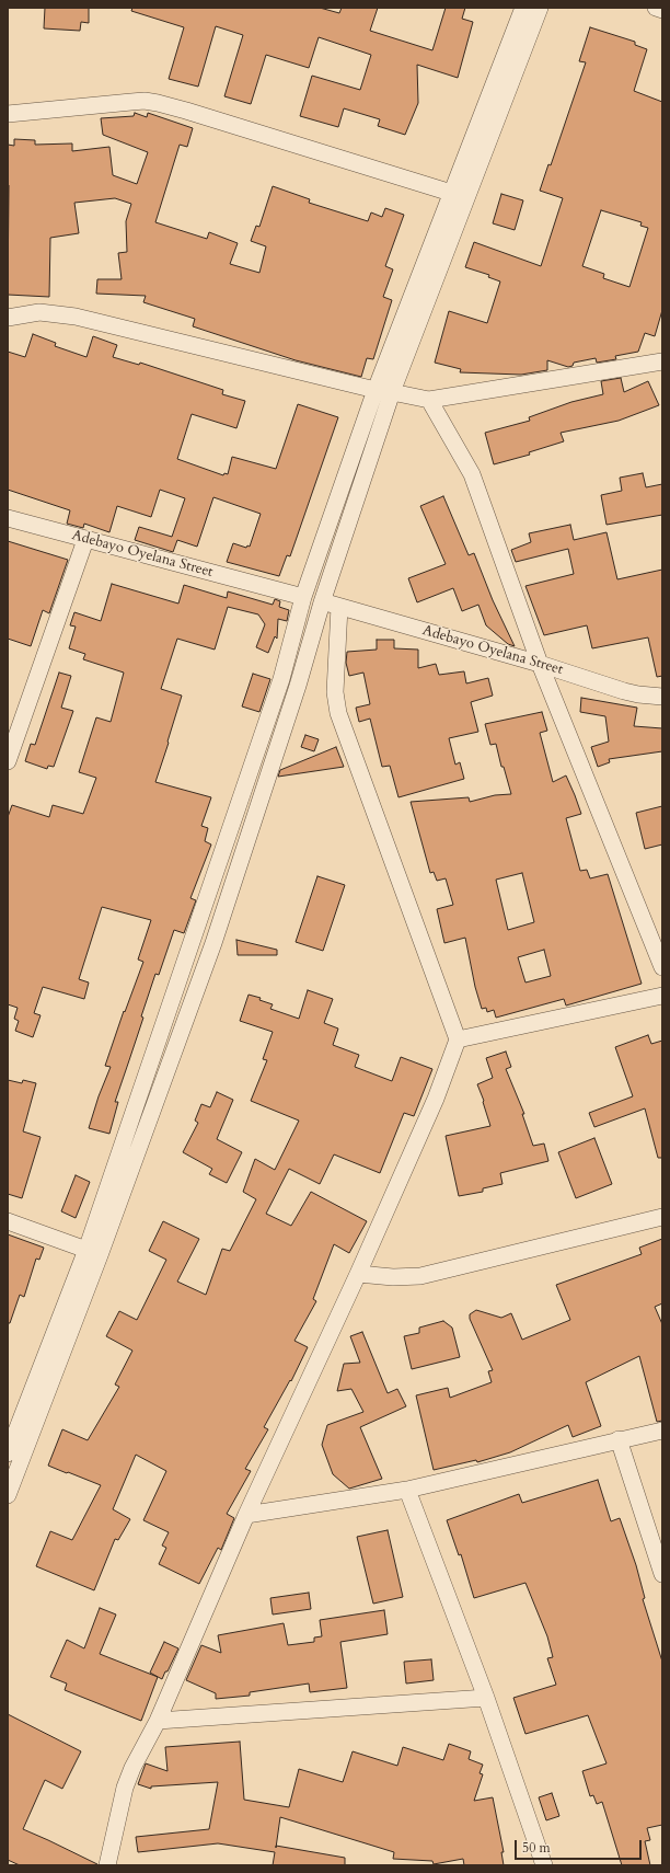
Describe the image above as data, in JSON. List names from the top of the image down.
{
  "streets": {
    "street": ["Adebayo Oyelana Street"]
  },
  "scale_bar": "50 m"
}
